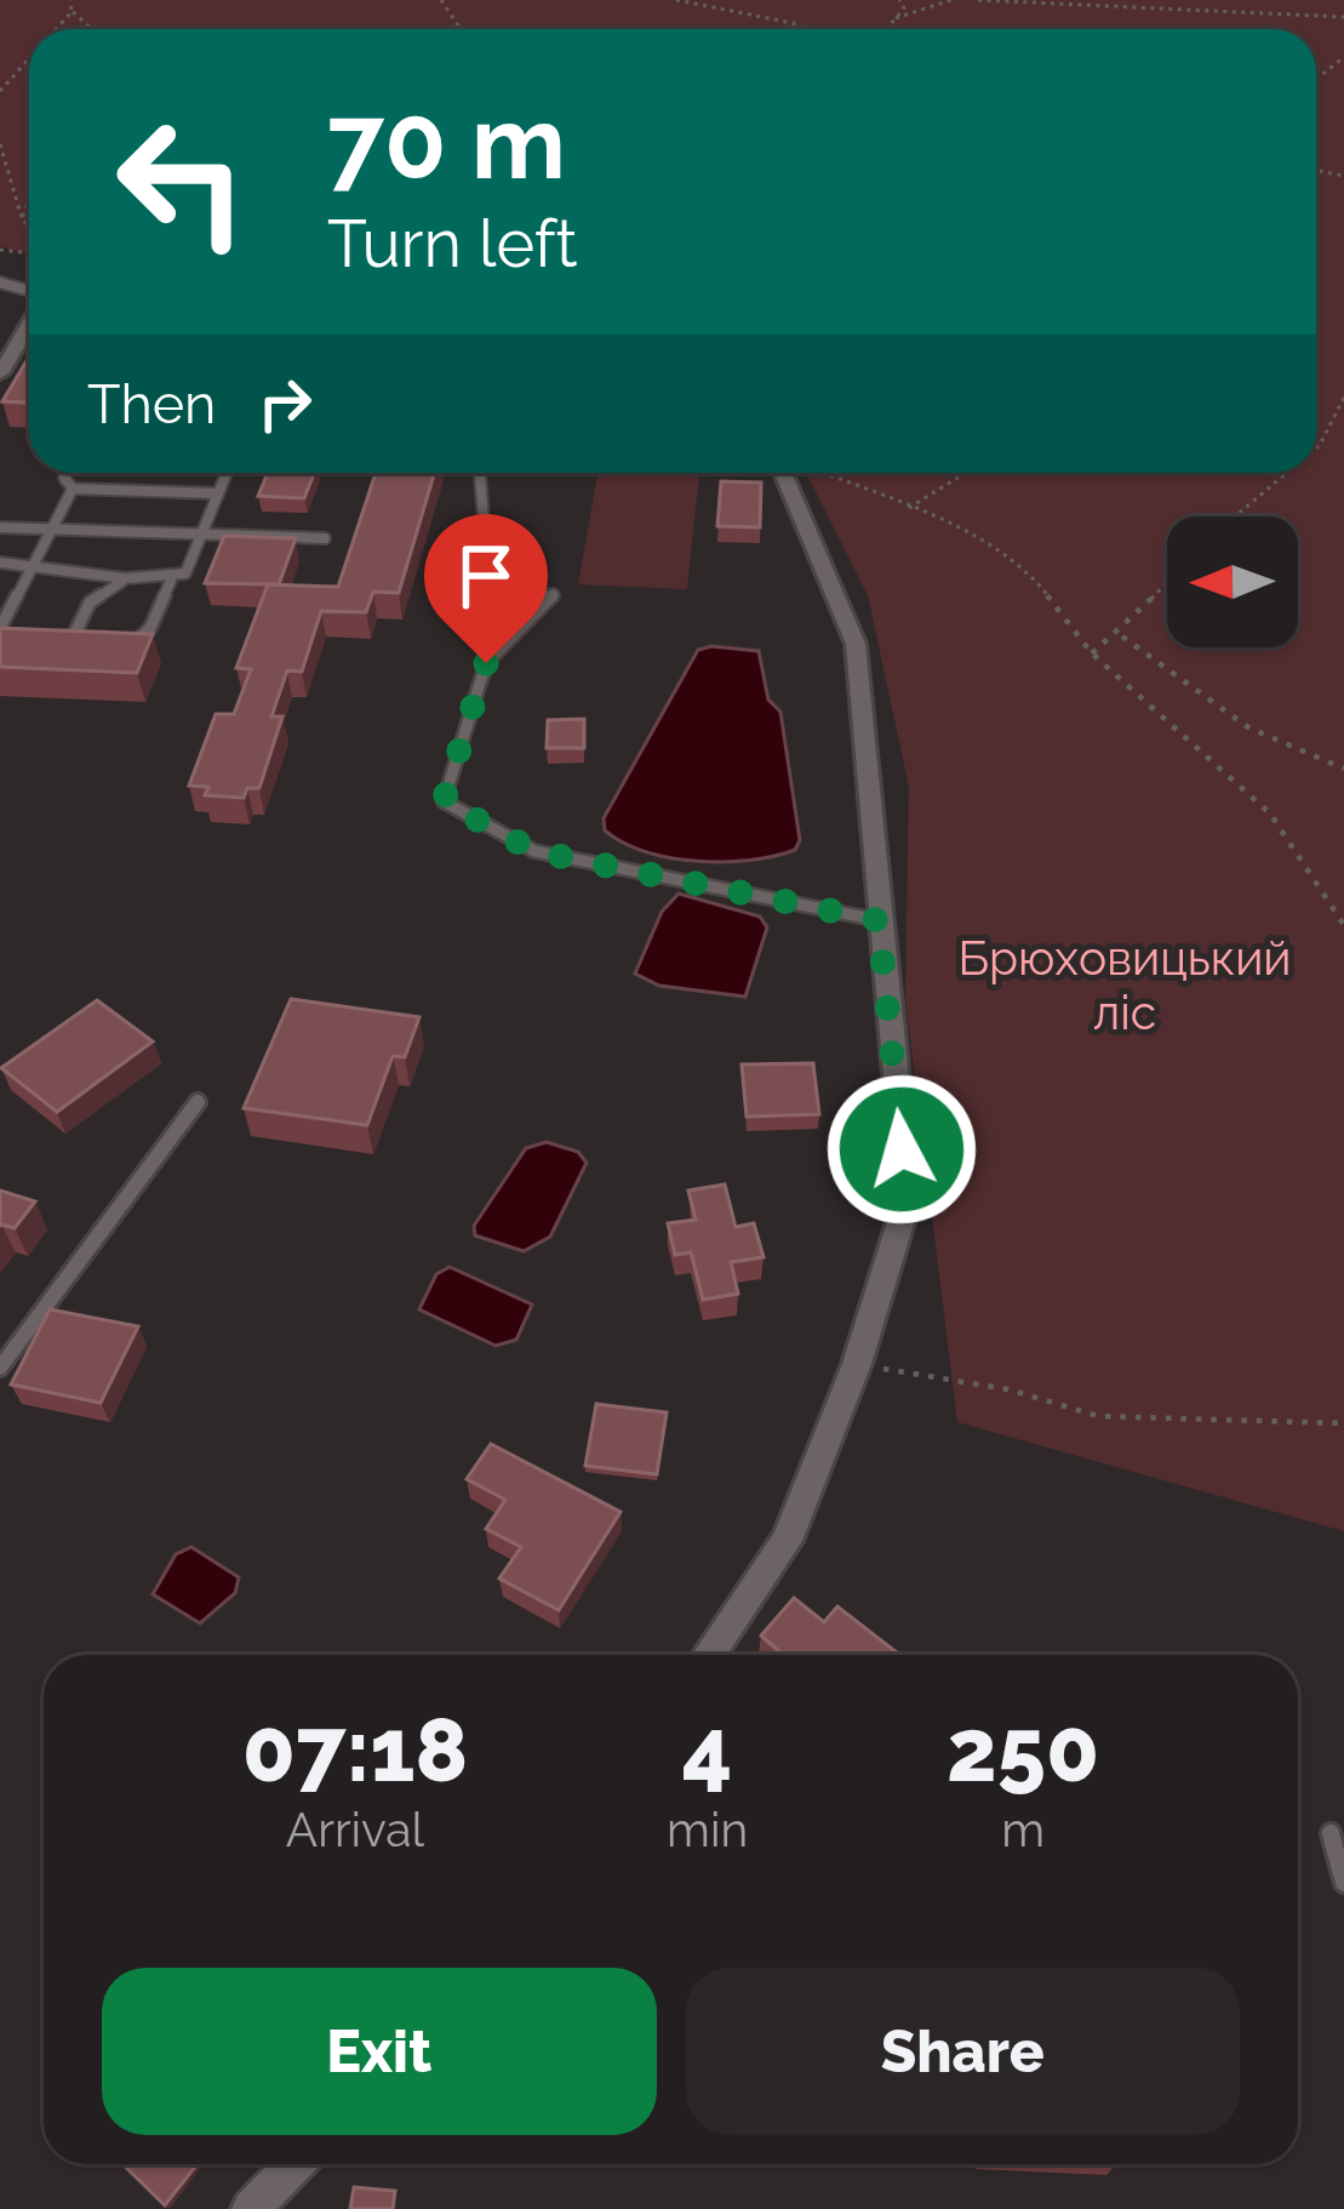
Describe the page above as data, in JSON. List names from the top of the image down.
{
  "parks": ["Брюховицький ліс"],
  "north": "left",
  "page": {
    "turn": ["70 m", "Turn left"],
    "then": "Then",
    "eta": [
      "07:18",
      "Arrival",
      "4",
      "min",
      "250",
      "m"
    ],
    "buttons": ["Exit", "Share"]
  }
}
